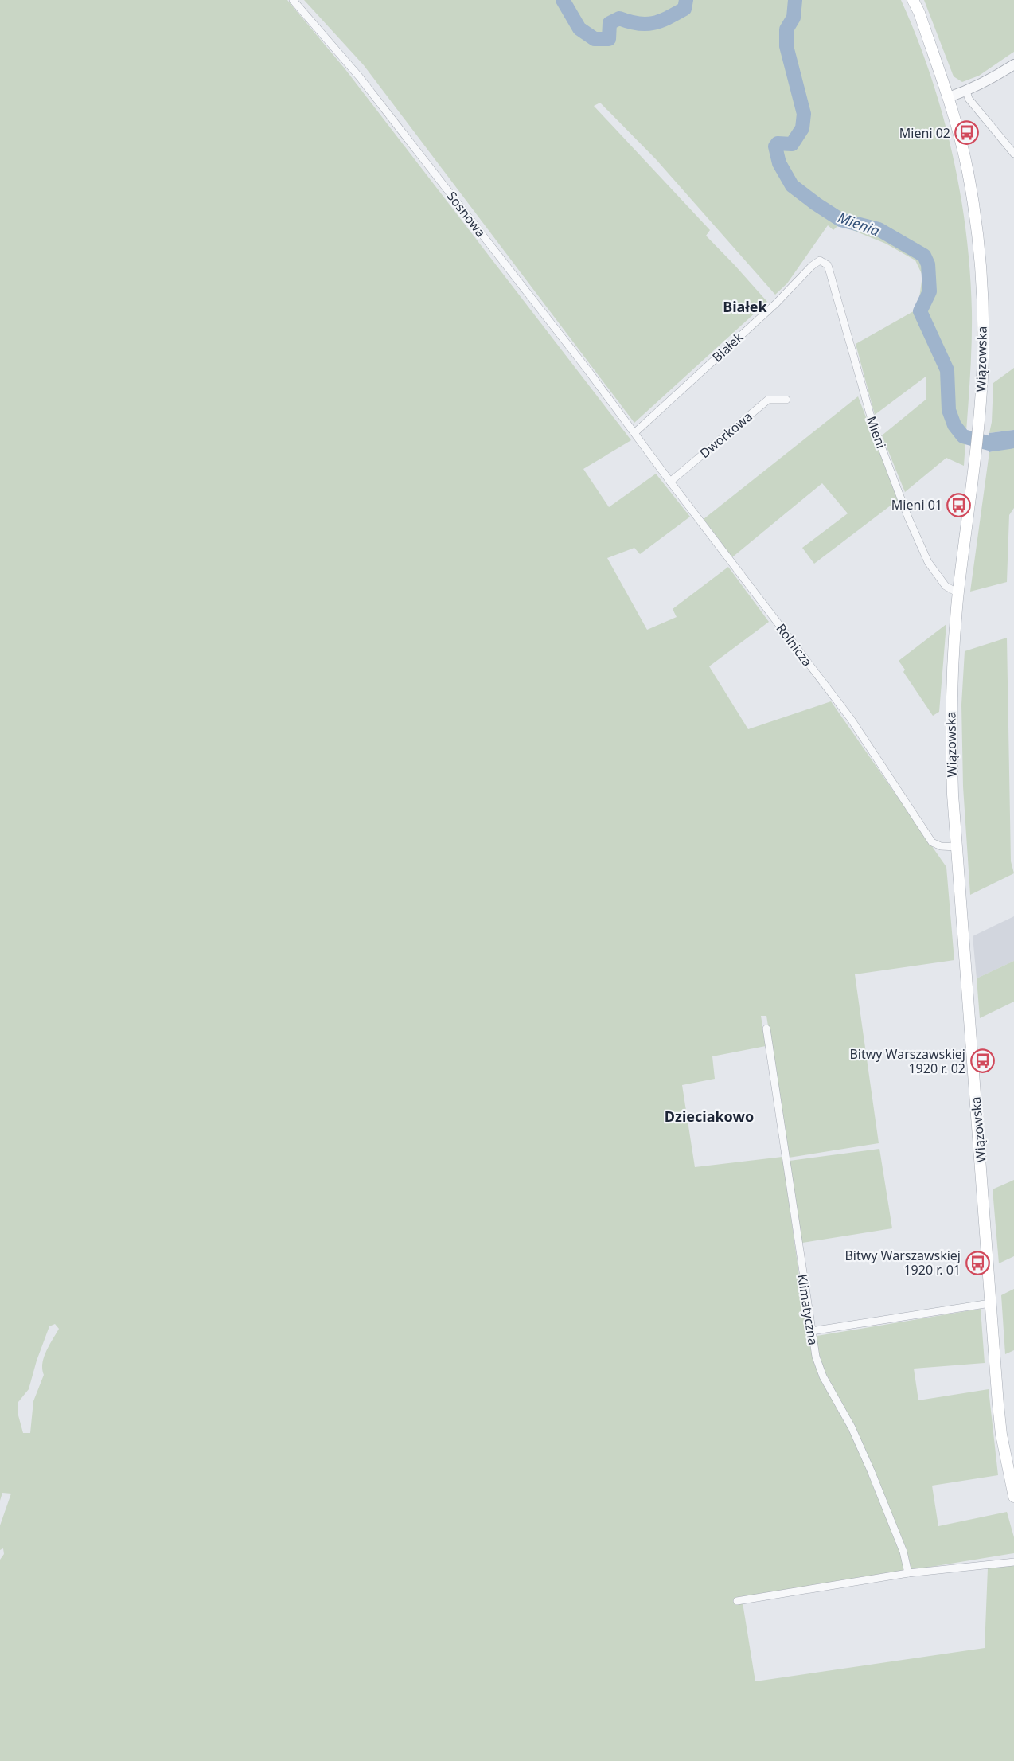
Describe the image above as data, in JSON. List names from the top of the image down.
{
  "streets": {
    "main road": ["Wiązowska"],
    "street": [
      "Sosnowa",
      "Białek",
      "Mieni",
      "Dworkowa",
      "Rolnicza",
      "Klimatyczna"
    ]
  },
  "crossings": [
    ["Sosnowa", "Białek"],
    ["Sosnowa", "Rolnicza"],
    ["Białek", "Mieni"],
    ["Białek", "Rolnicza"],
    ["Wiązowska", "Mieni"],
    ["Wiązowska", "Rolnicza"],
    ["Dworkowa", "Rolnicza"]
  ],
  "districts": ["Białek", "Dzieciakowo"],
  "water": ["Mienia"],
  "places": {
    "bus stop": [
      "Mieni 02",
      "Mieni 01",
      "Bitwy Warszawskiej 1920 r. 02",
      "Bitwy Warszawskiej 1920 r. 01"
    ]
  }
}
